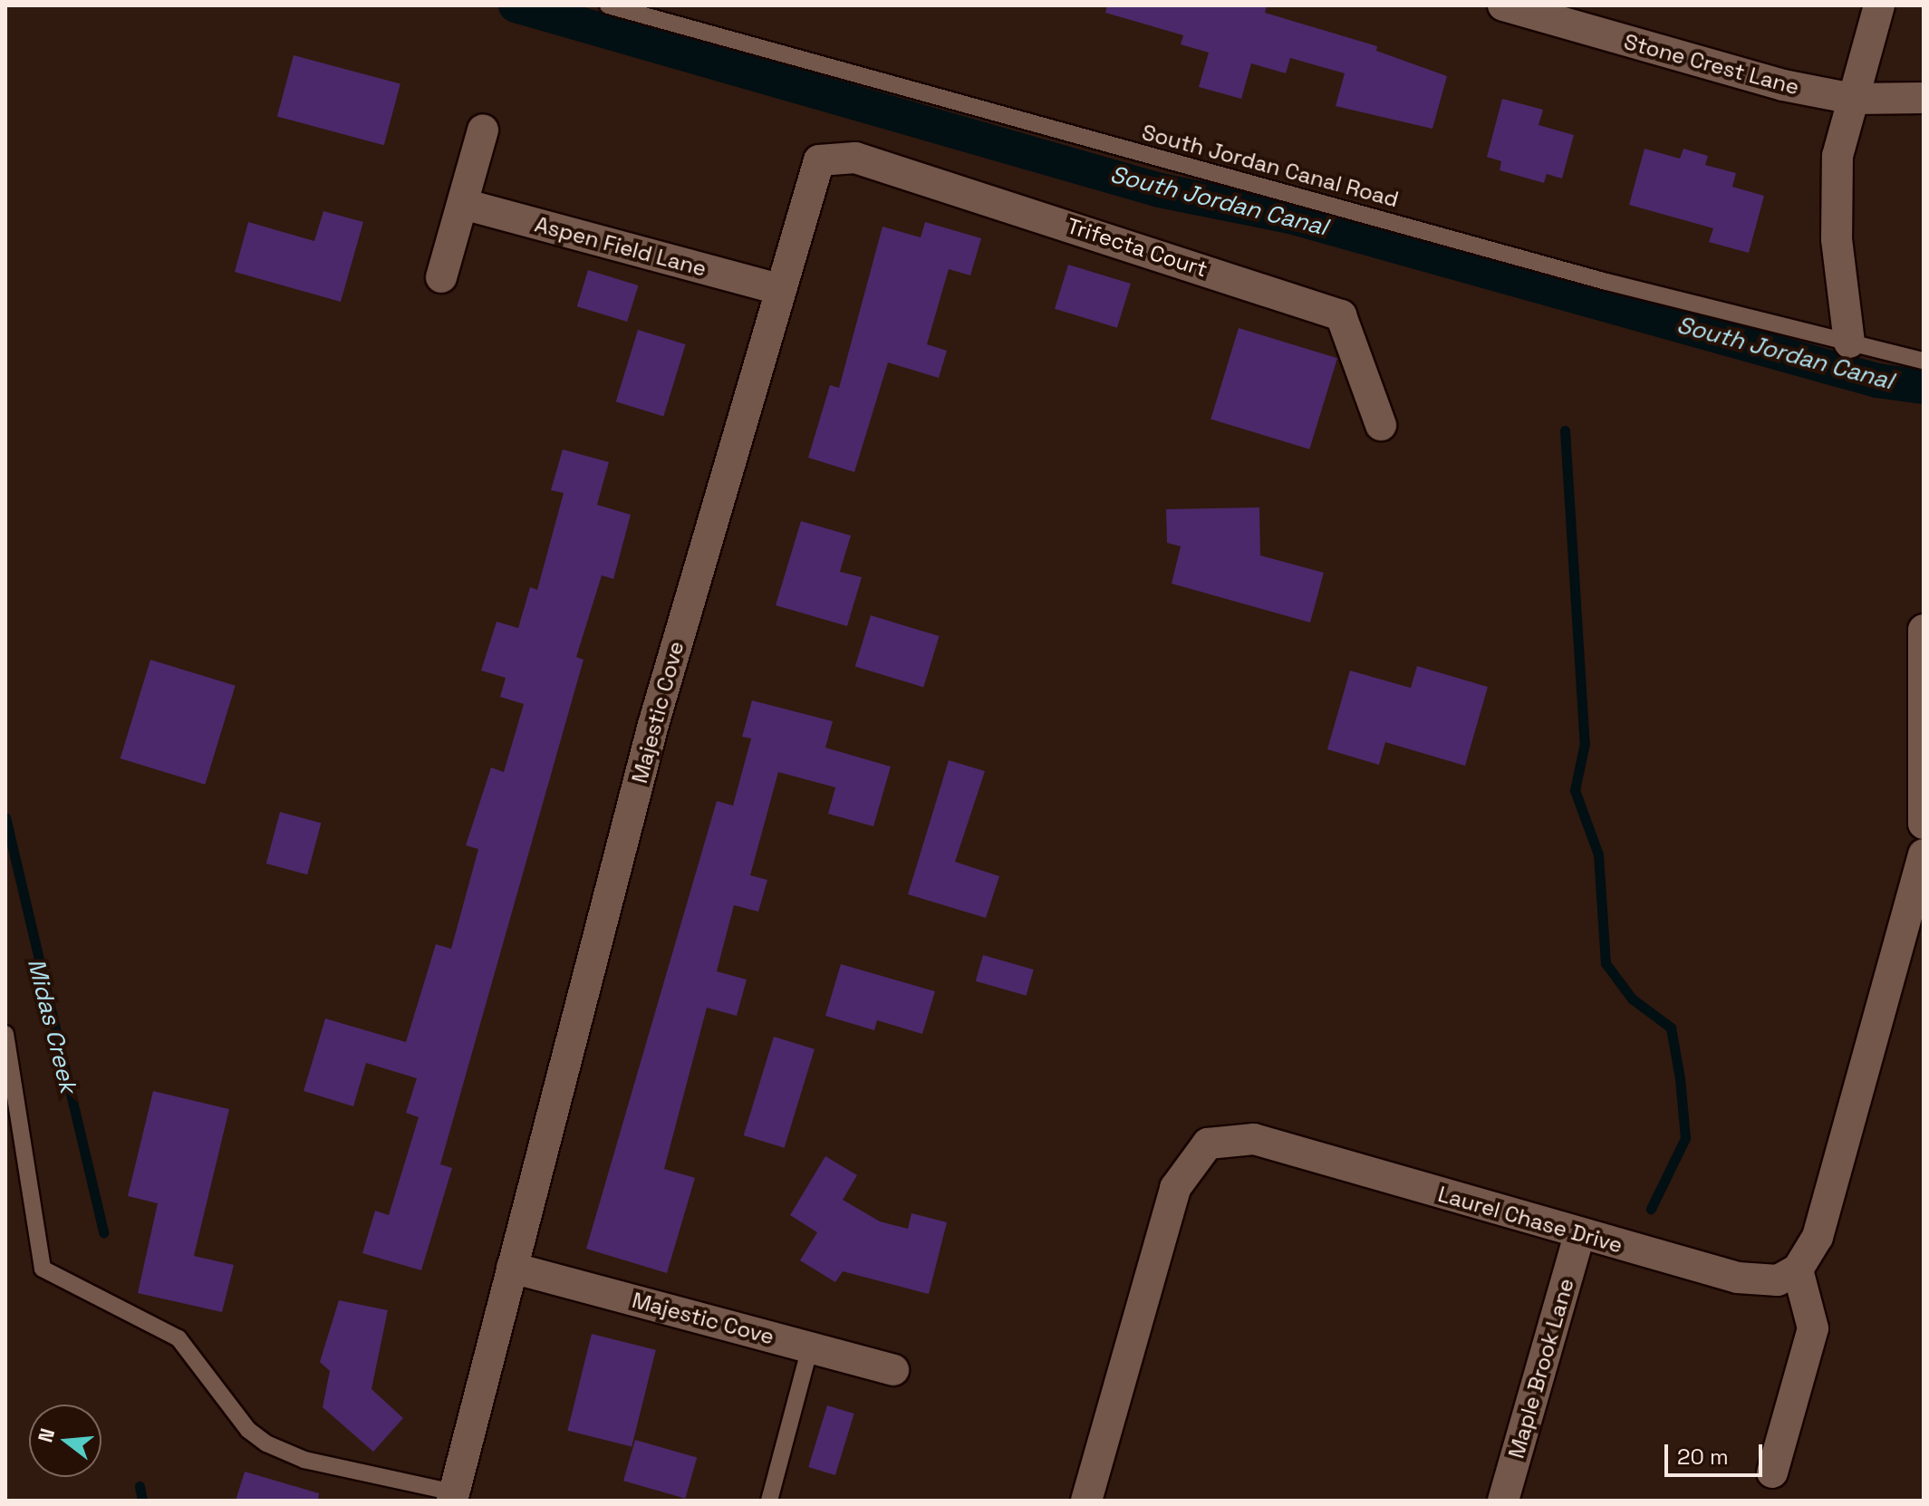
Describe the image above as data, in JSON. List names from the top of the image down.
{
  "streets": {
    "street": [
      "Stone Crest Lane",
      "Aspen Field Lane",
      "Trifecta Court",
      "Majestic Cove",
      "Laurel Chase Drive",
      "Maple Brook Lane"
    ],
    "lane": ["South Jordan Canal Road"]
  },
  "crossings": [
    ["Aspen Field Lane", "Majestic Cove"],
    ["Trifecta Court", "Majestic Cove"],
    ["Laurel Chase Drive", "Maple Brook Lane"]
  ],
  "water": ["South Jordan Canal", "Midas Creek"],
  "scale_bar": "20 m",
  "north": "left"
}
